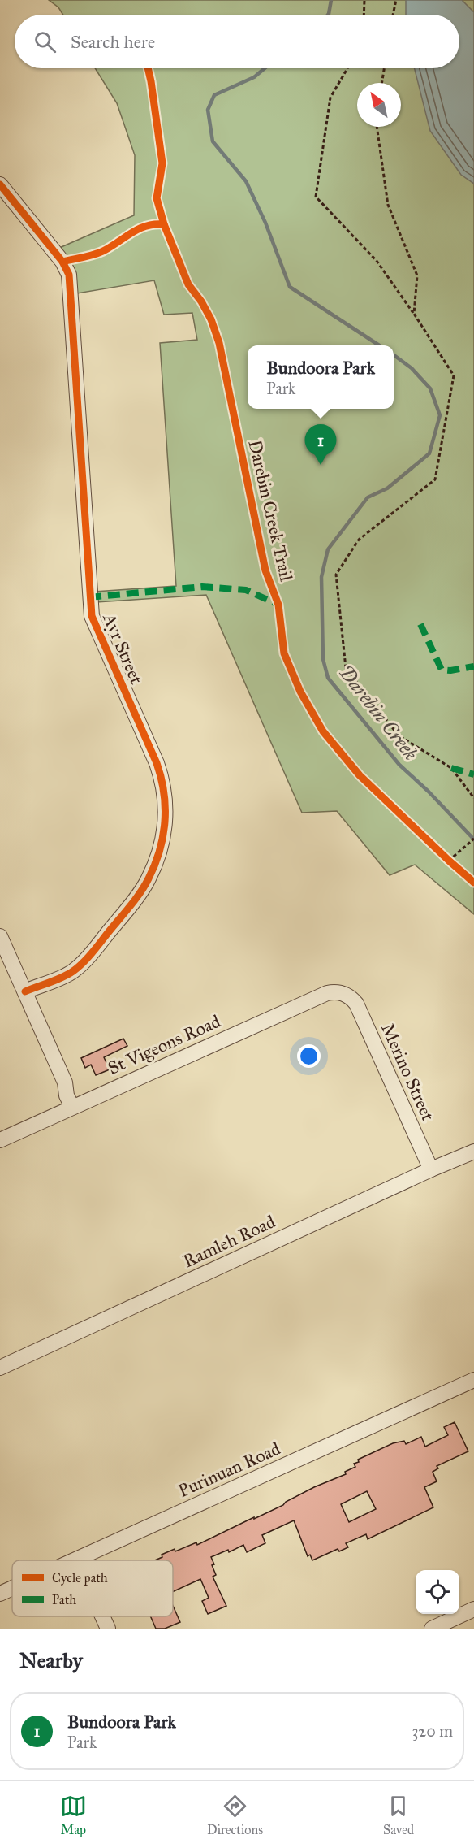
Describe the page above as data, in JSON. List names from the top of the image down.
{
  "streets": {
    "street": [
      "Ayr Street",
      "St Vigeons Road",
      "Merino Street",
      "Ramleh Road",
      "Purinuan Road"
    ],
    "cycle path": ["Darebin Creek Trail"]
  },
  "crossings": [
    ["St Vigeons Road", "Merino Street"],
    ["Merino Street", "Ramleh Road"]
  ],
  "water": ["Darebin Creek"],
  "legend": ["Cycle path", "Path"],
  "north": "top left",
  "page": {
    "search": "Search here",
    "popup": ["Bundoora Park", "Park"],
    "pins": "1",
    "heading": "Nearby",
    "list": [
      {
        "mark": "1",
        "name": "Bundoora Park",
        "note": "Park",
        "value": "320 m"
      }
    ],
    "nav": ["Map", "Directions", "Saved"]
  }
}
